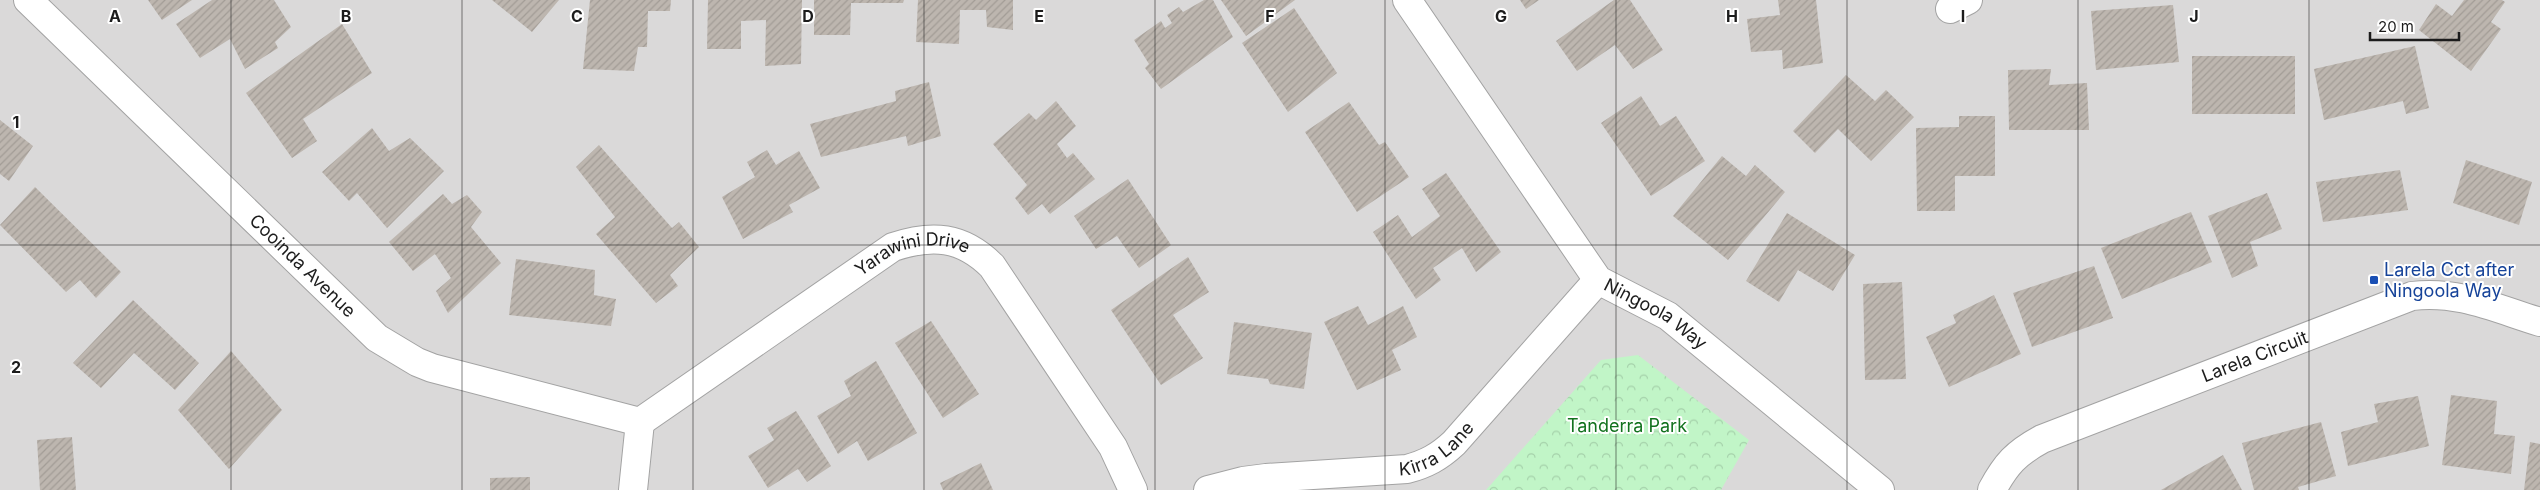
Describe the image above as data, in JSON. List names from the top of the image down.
{
  "streets": {
    "street": [
      "Yarawini Drive",
      "Cooinda Avenue",
      "Ningoola Way",
      "Larela Circuit",
      "Kirra Lane"
    ]
  },
  "crossings": [
    ["Yarawini Drive", "Cooinda Avenue"],
    ["Ningoola Way", "Kirra Lane"]
  ],
  "parks": ["Tanderra Park"],
  "places": {
    "transit": ["Larela Cct after Ningoola Way"]
  },
  "scale_bar": "20 m",
  "grid": {
    "columns": [
      "A",
      "B",
      "C",
      "D",
      "E",
      "F",
      "G",
      "H",
      "I",
      "J"
    ],
    "rows": ["1", "2"]
  }
}
